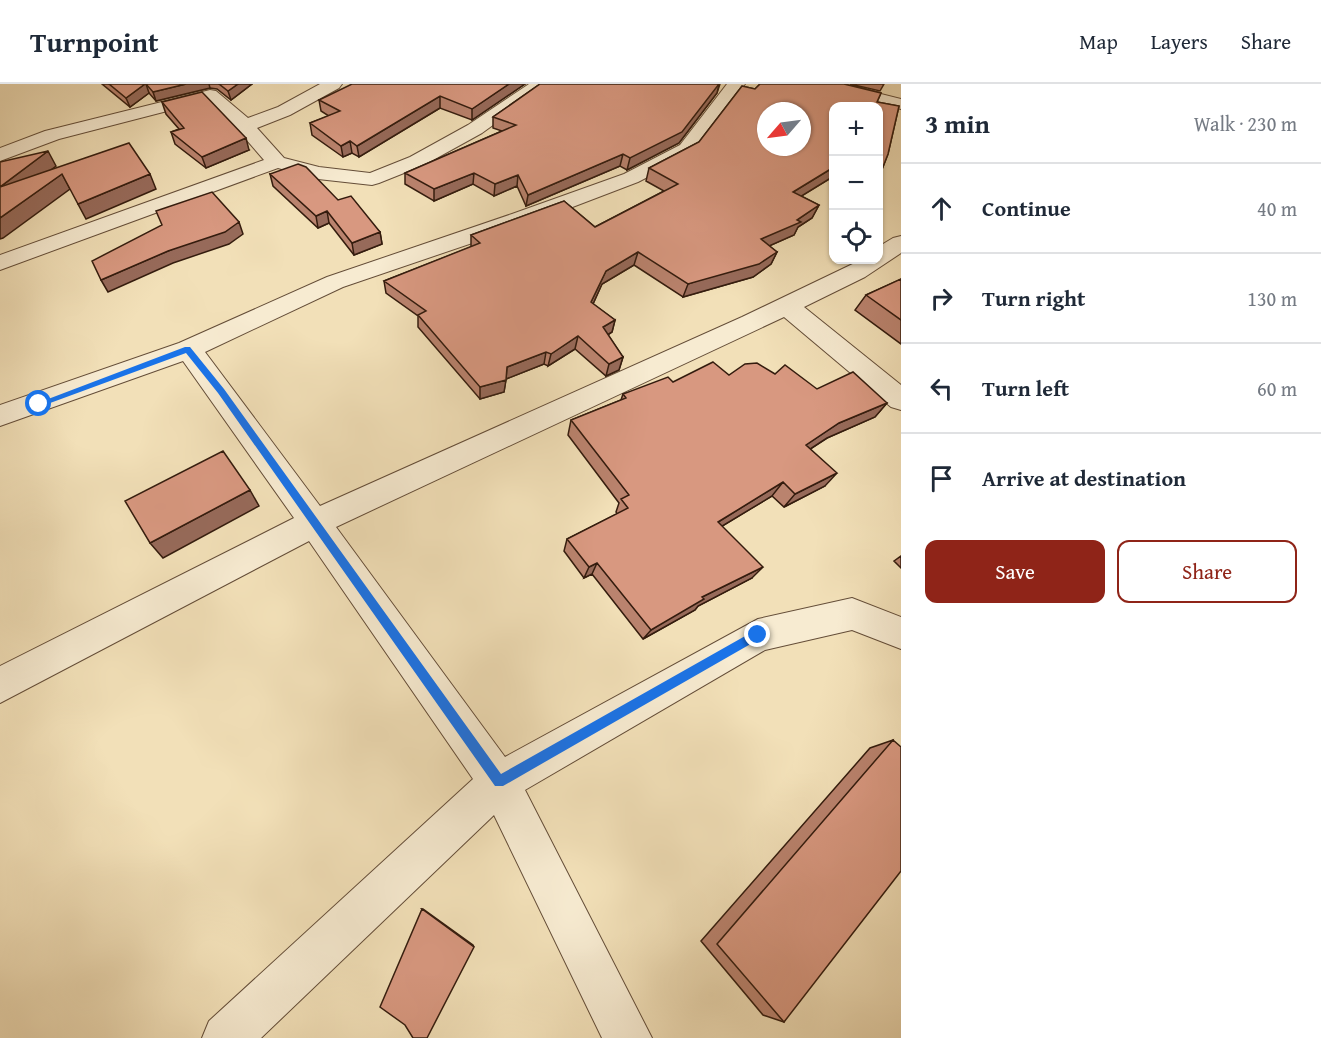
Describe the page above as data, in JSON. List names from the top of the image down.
{
  "north": "bottom left",
  "page": {
    "header": "Turnpoint",
    "nav": ["Map", "Layers", "Share"],
    "heading": ["3 min", "Walk · 230 m"],
    "map_buttons": ["+", "−"],
    "list": [
      ["Continue", "40 m"],
      ["Turn right", "130 m"],
      ["Turn left", "60 m"],
      "Arrive at destination"
    ],
    "buttons": ["Save", "Share"]
  }
}
